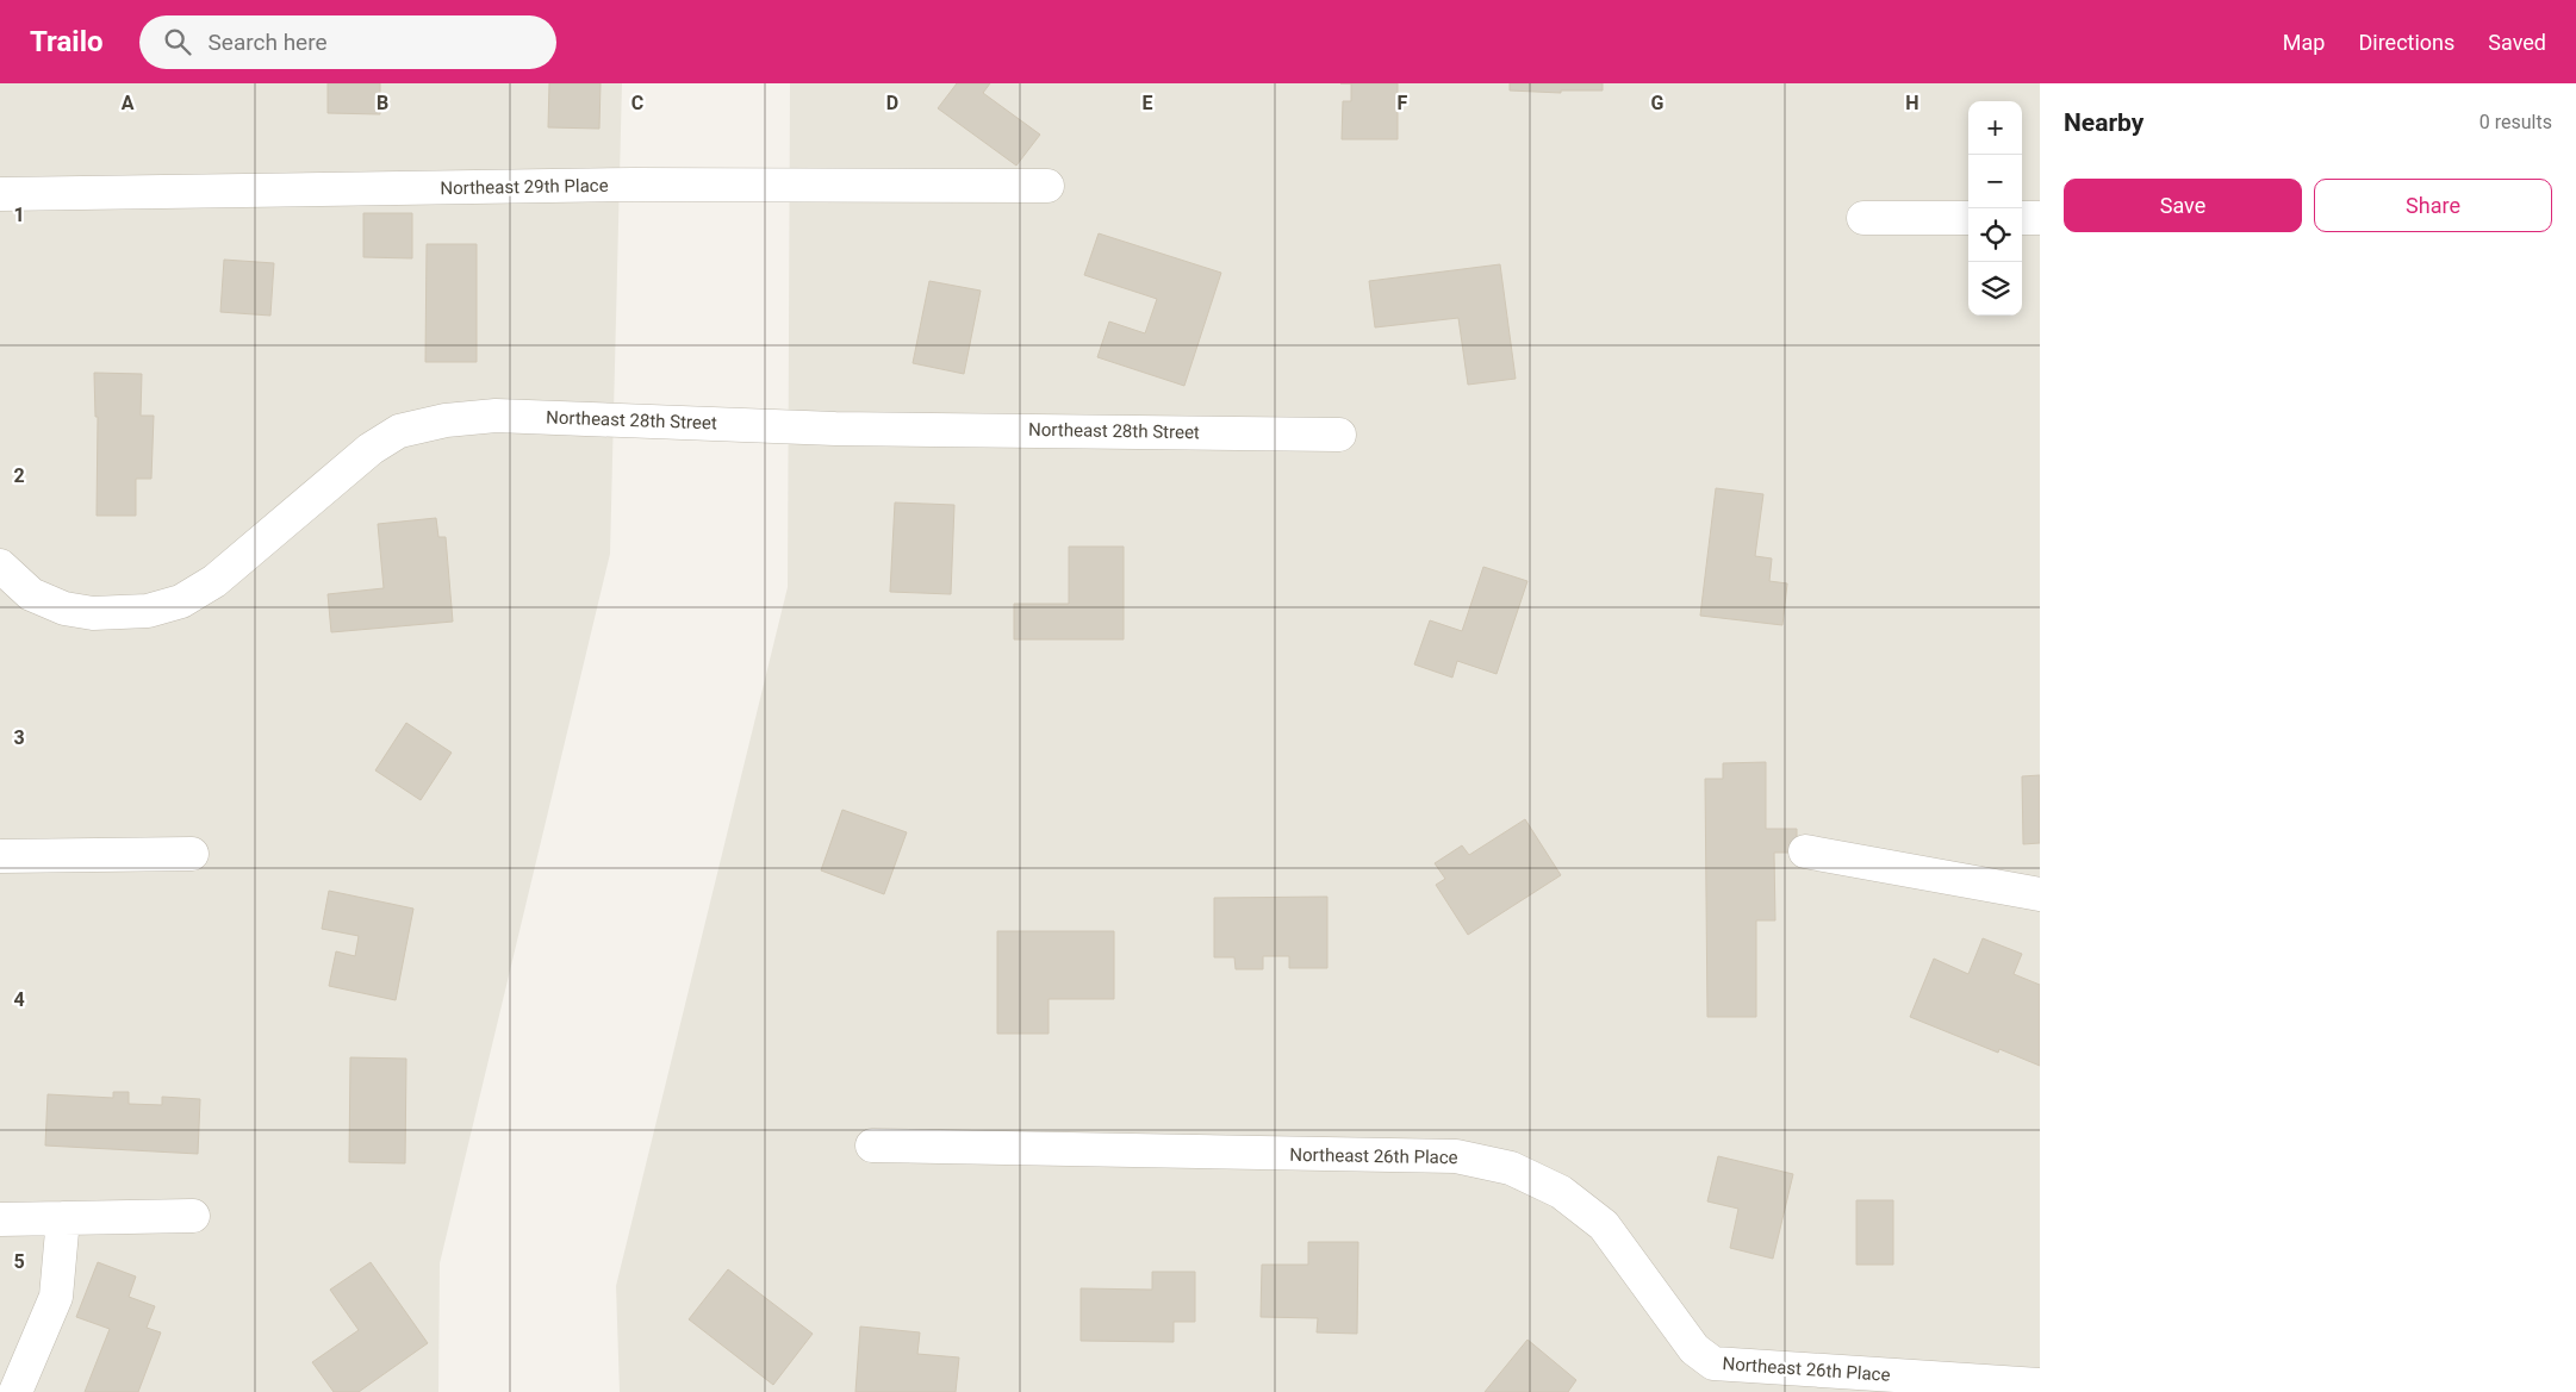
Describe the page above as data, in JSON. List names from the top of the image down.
{
  "streets": {
    "street": ["Northeast 29th Place", "Northeast 28th Street", "Northeast 26th Place"]
  },
  "page": {
    "header": "Trailo",
    "search": "Search here",
    "nav": ["Map", "Directions", "Saved"],
    "heading": ["Nearby", "0 results"],
    "map_buttons": ["+", "−"],
    "buttons": ["Save", "Share"]
  },
  "grid": {
    "columns": [
      "A",
      "B",
      "C",
      "D",
      "E",
      "F",
      "G",
      "H"
    ],
    "rows": [
      "1",
      "2",
      "3",
      "4",
      "5"
    ]
  }
}
